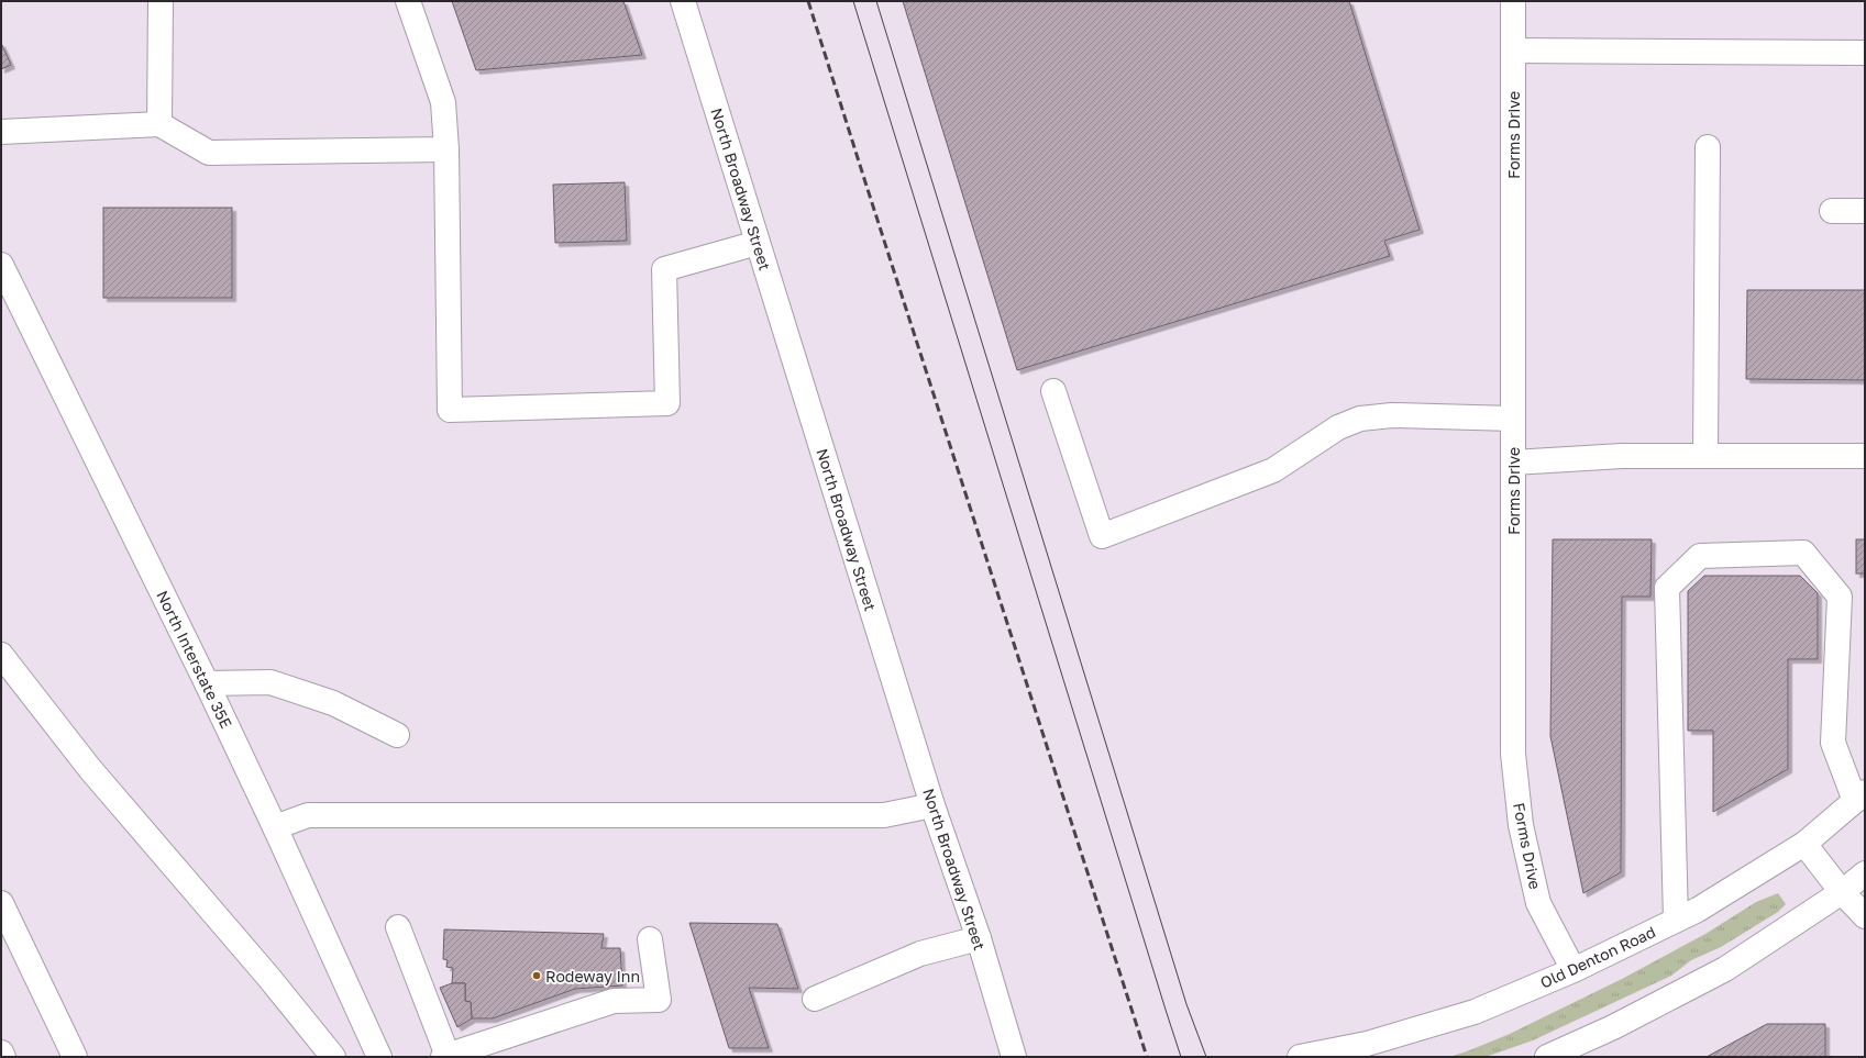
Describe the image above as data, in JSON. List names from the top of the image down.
{
  "streets": {
    "main road": [
      "Forms Drive",
      "North Broadway Street",
      "North Interstate 35E",
      "Old Denton Road"
    ]
  },
  "crossings": [
    ["Forms Drive", "Old Denton Road"]
  ],
  "places": ["Rodeway Inn"]
}
